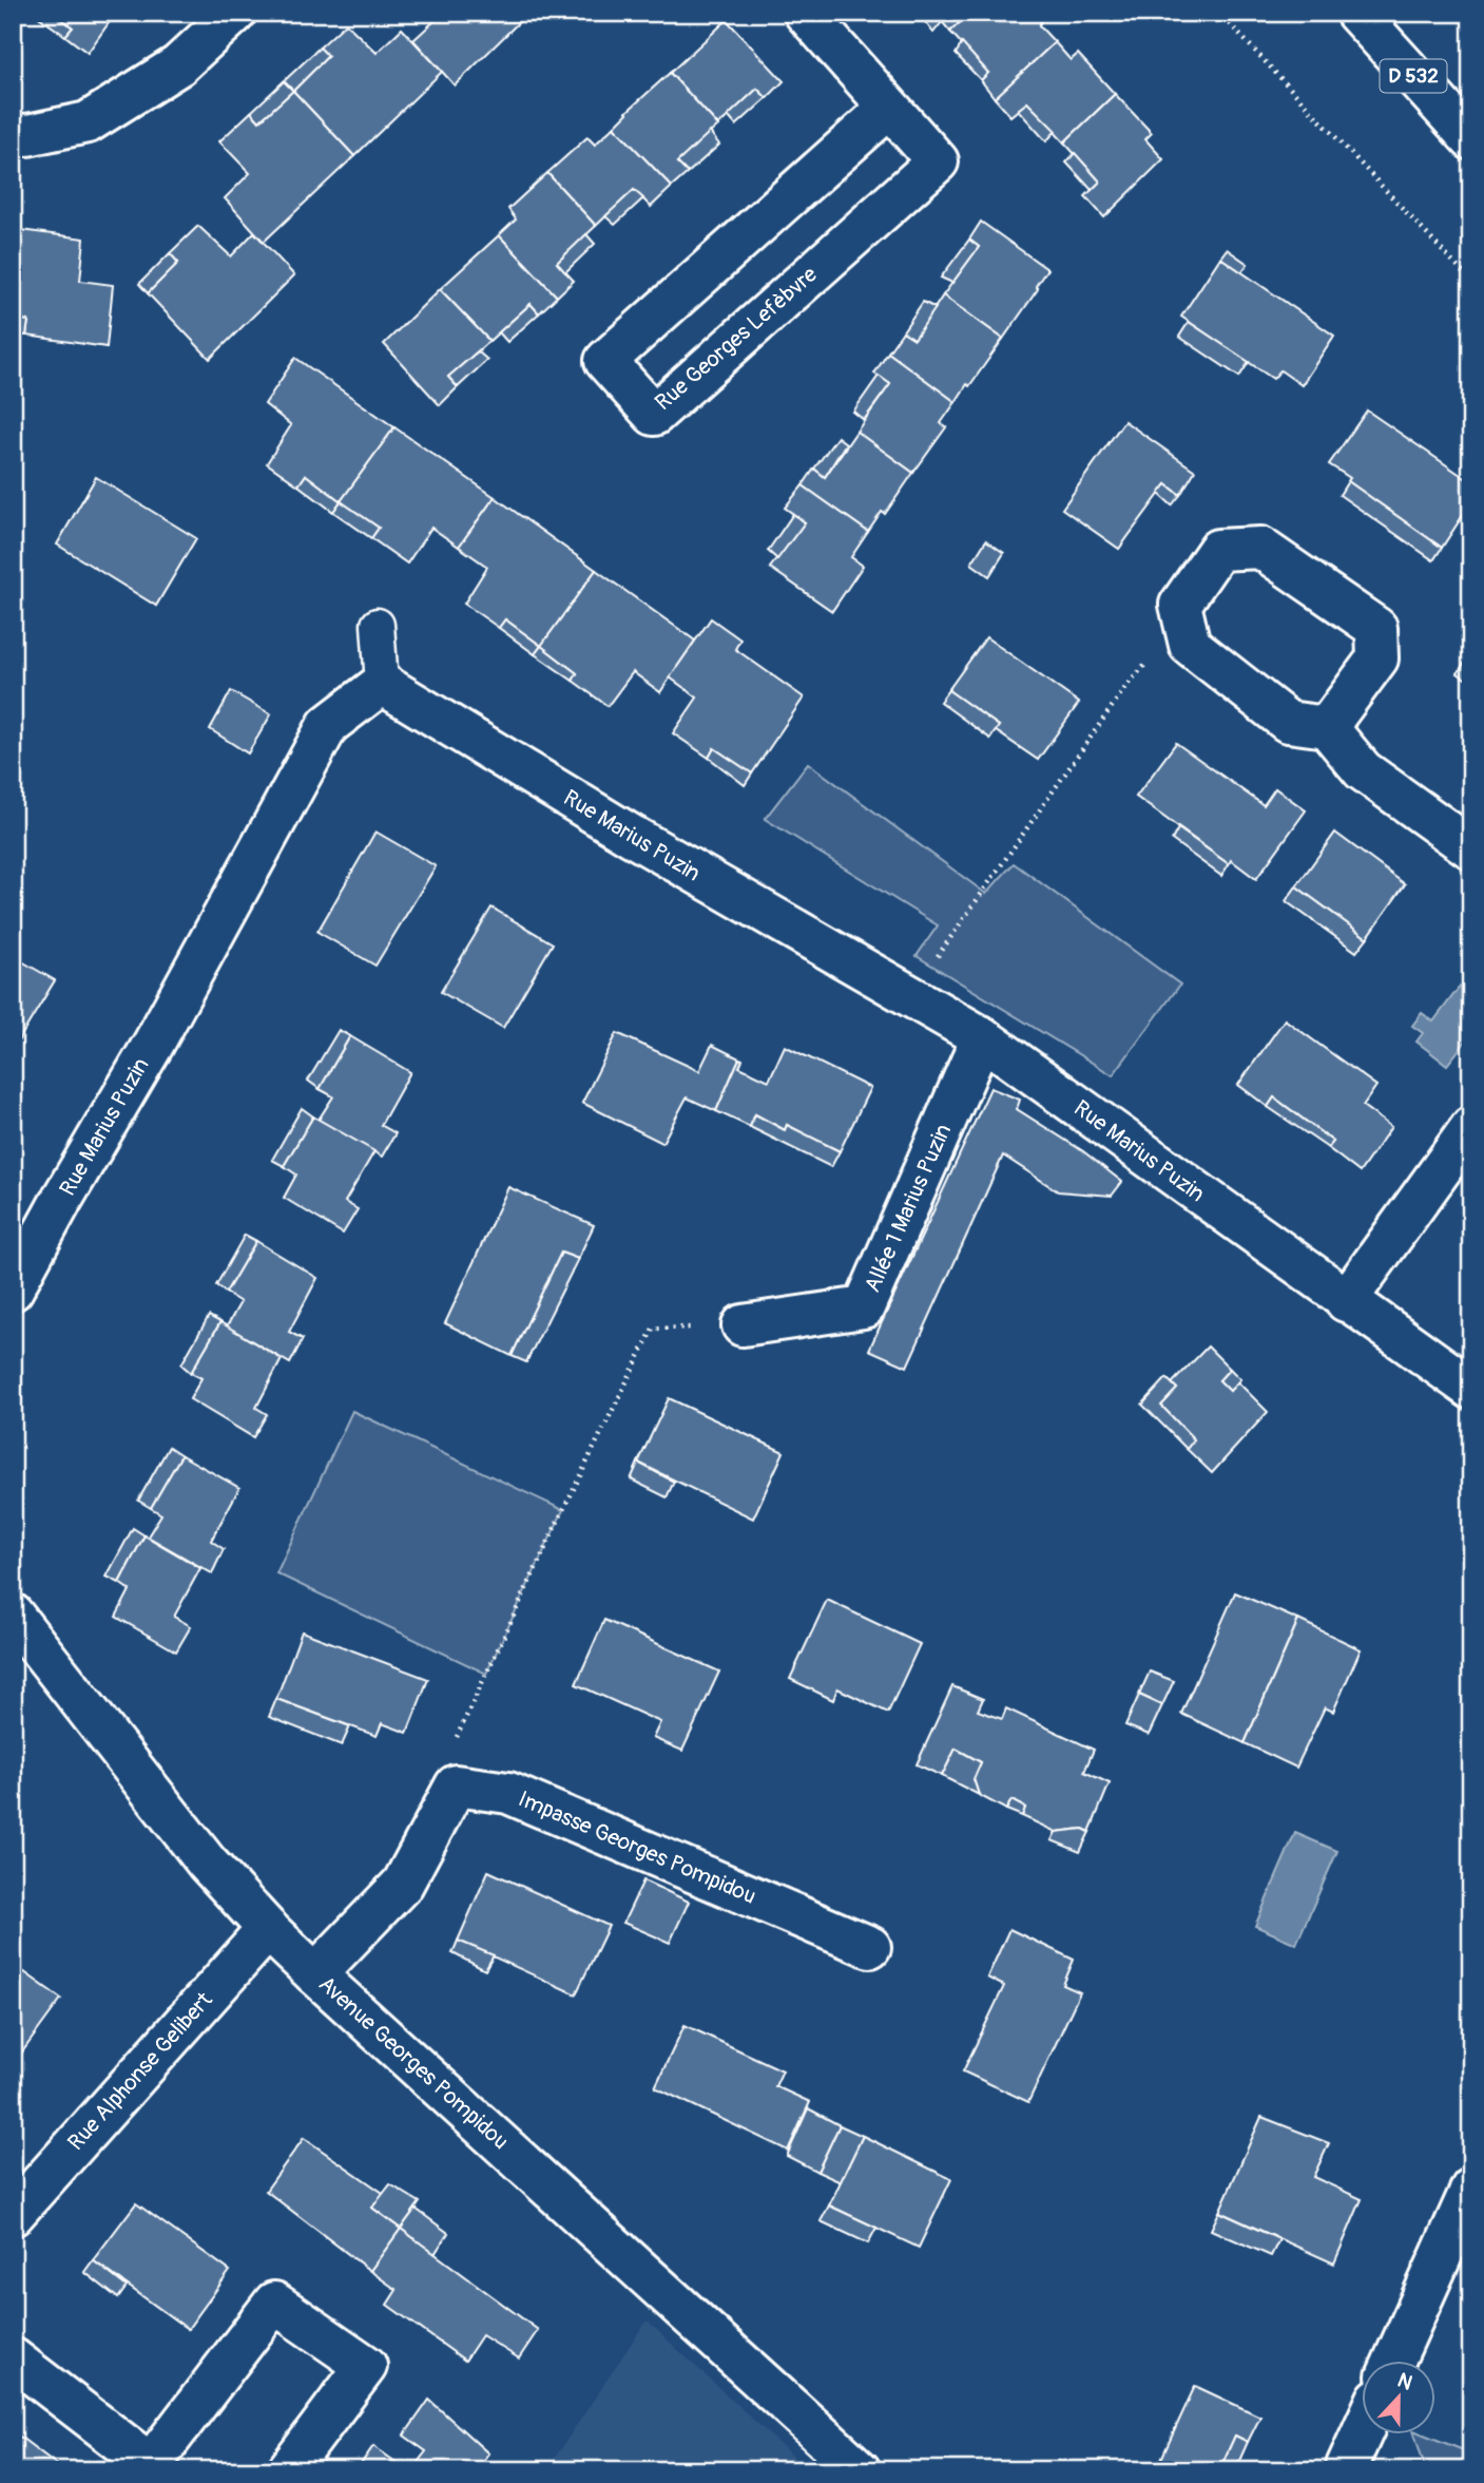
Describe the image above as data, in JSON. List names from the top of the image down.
{
  "streets": {
    "street": [
      "D 532",
      "Rue Georges Lefèbvre",
      "Rue Marius Puzin",
      "Allée 1 Marius Puzin",
      "Impasse Georges Pompidou",
      "Avenue Georges Pompidou",
      "Rue Alphonse Gelibert"
    ]
  },
  "crossings": [
    ["Rue Marius Puzin", "Allée 1 Marius Puzin"],
    ["Avenue Georges Pompidou", "Rue Alphonse Gelibert"]
  ],
  "north": "top"
}
